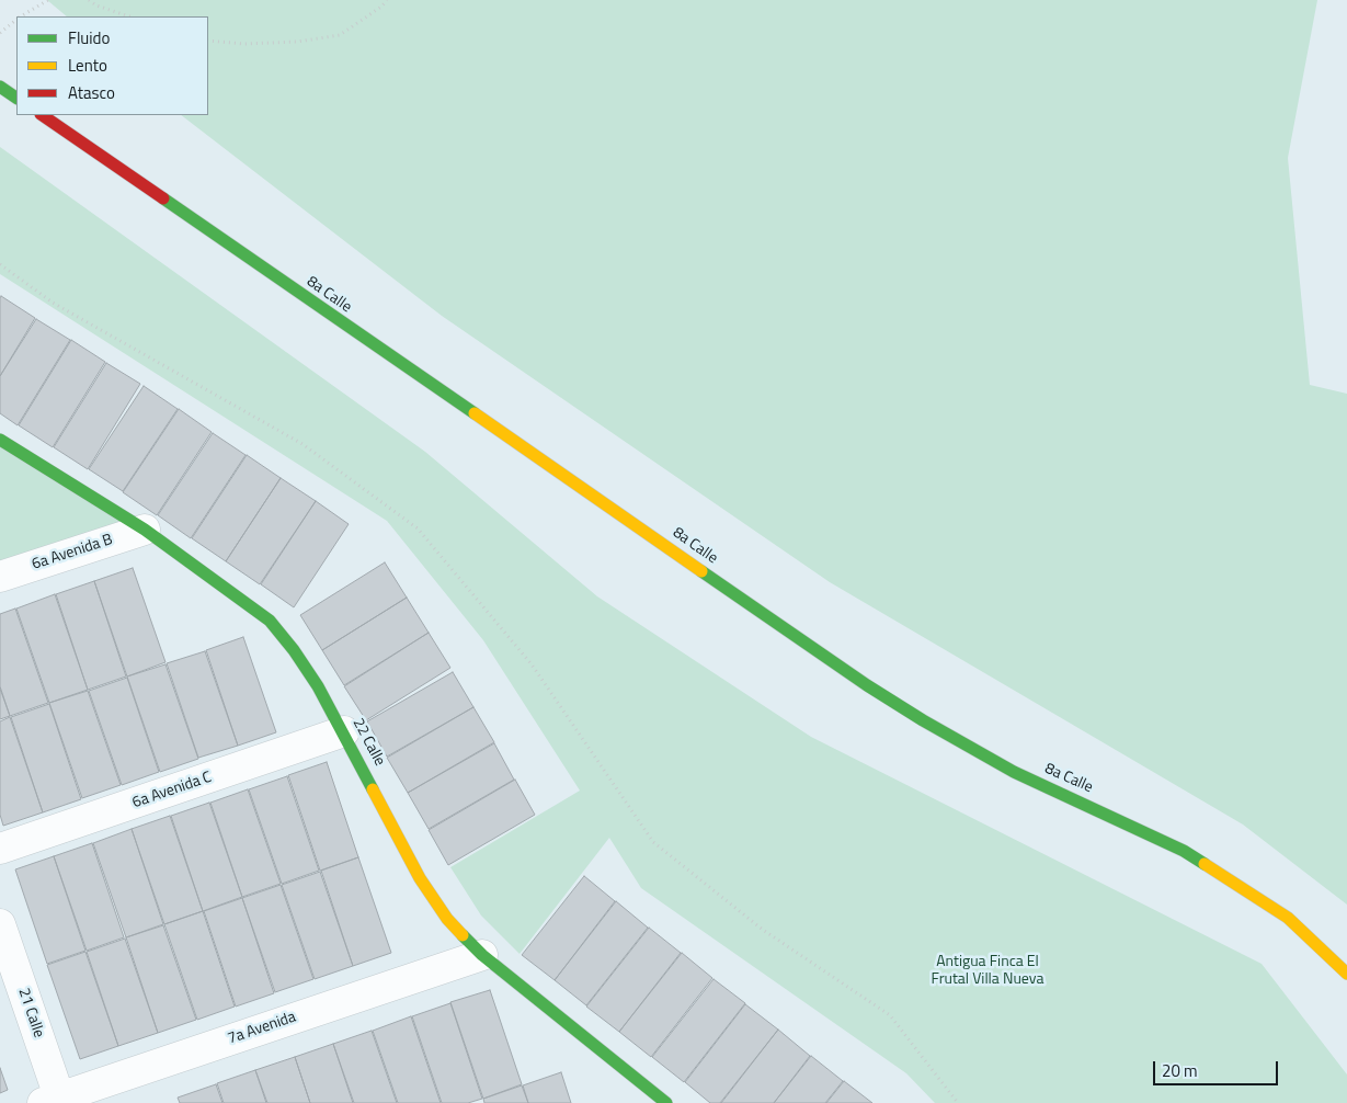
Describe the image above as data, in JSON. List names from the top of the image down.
{
  "streets": {
    "main road": ["8a Calle", "22 Calle"],
    "street": [
      "6a Avenida B",
      "6a Avenida C",
      "21 Calle",
      "7a Avenida"
    ]
  },
  "crossings": [
    ["6a Avenida B", "22 Calle"],
    ["22 Calle", "6a Avenida C"],
    ["22 Calle", "7a Avenida"],
    ["21 Calle", "7a Avenida"]
  ],
  "parks": ["Antigua Finca El Frutal Villa Nueva"],
  "legend": ["Fluido", "Lento", "Atasco"],
  "scale_bar": "20 m"
}
